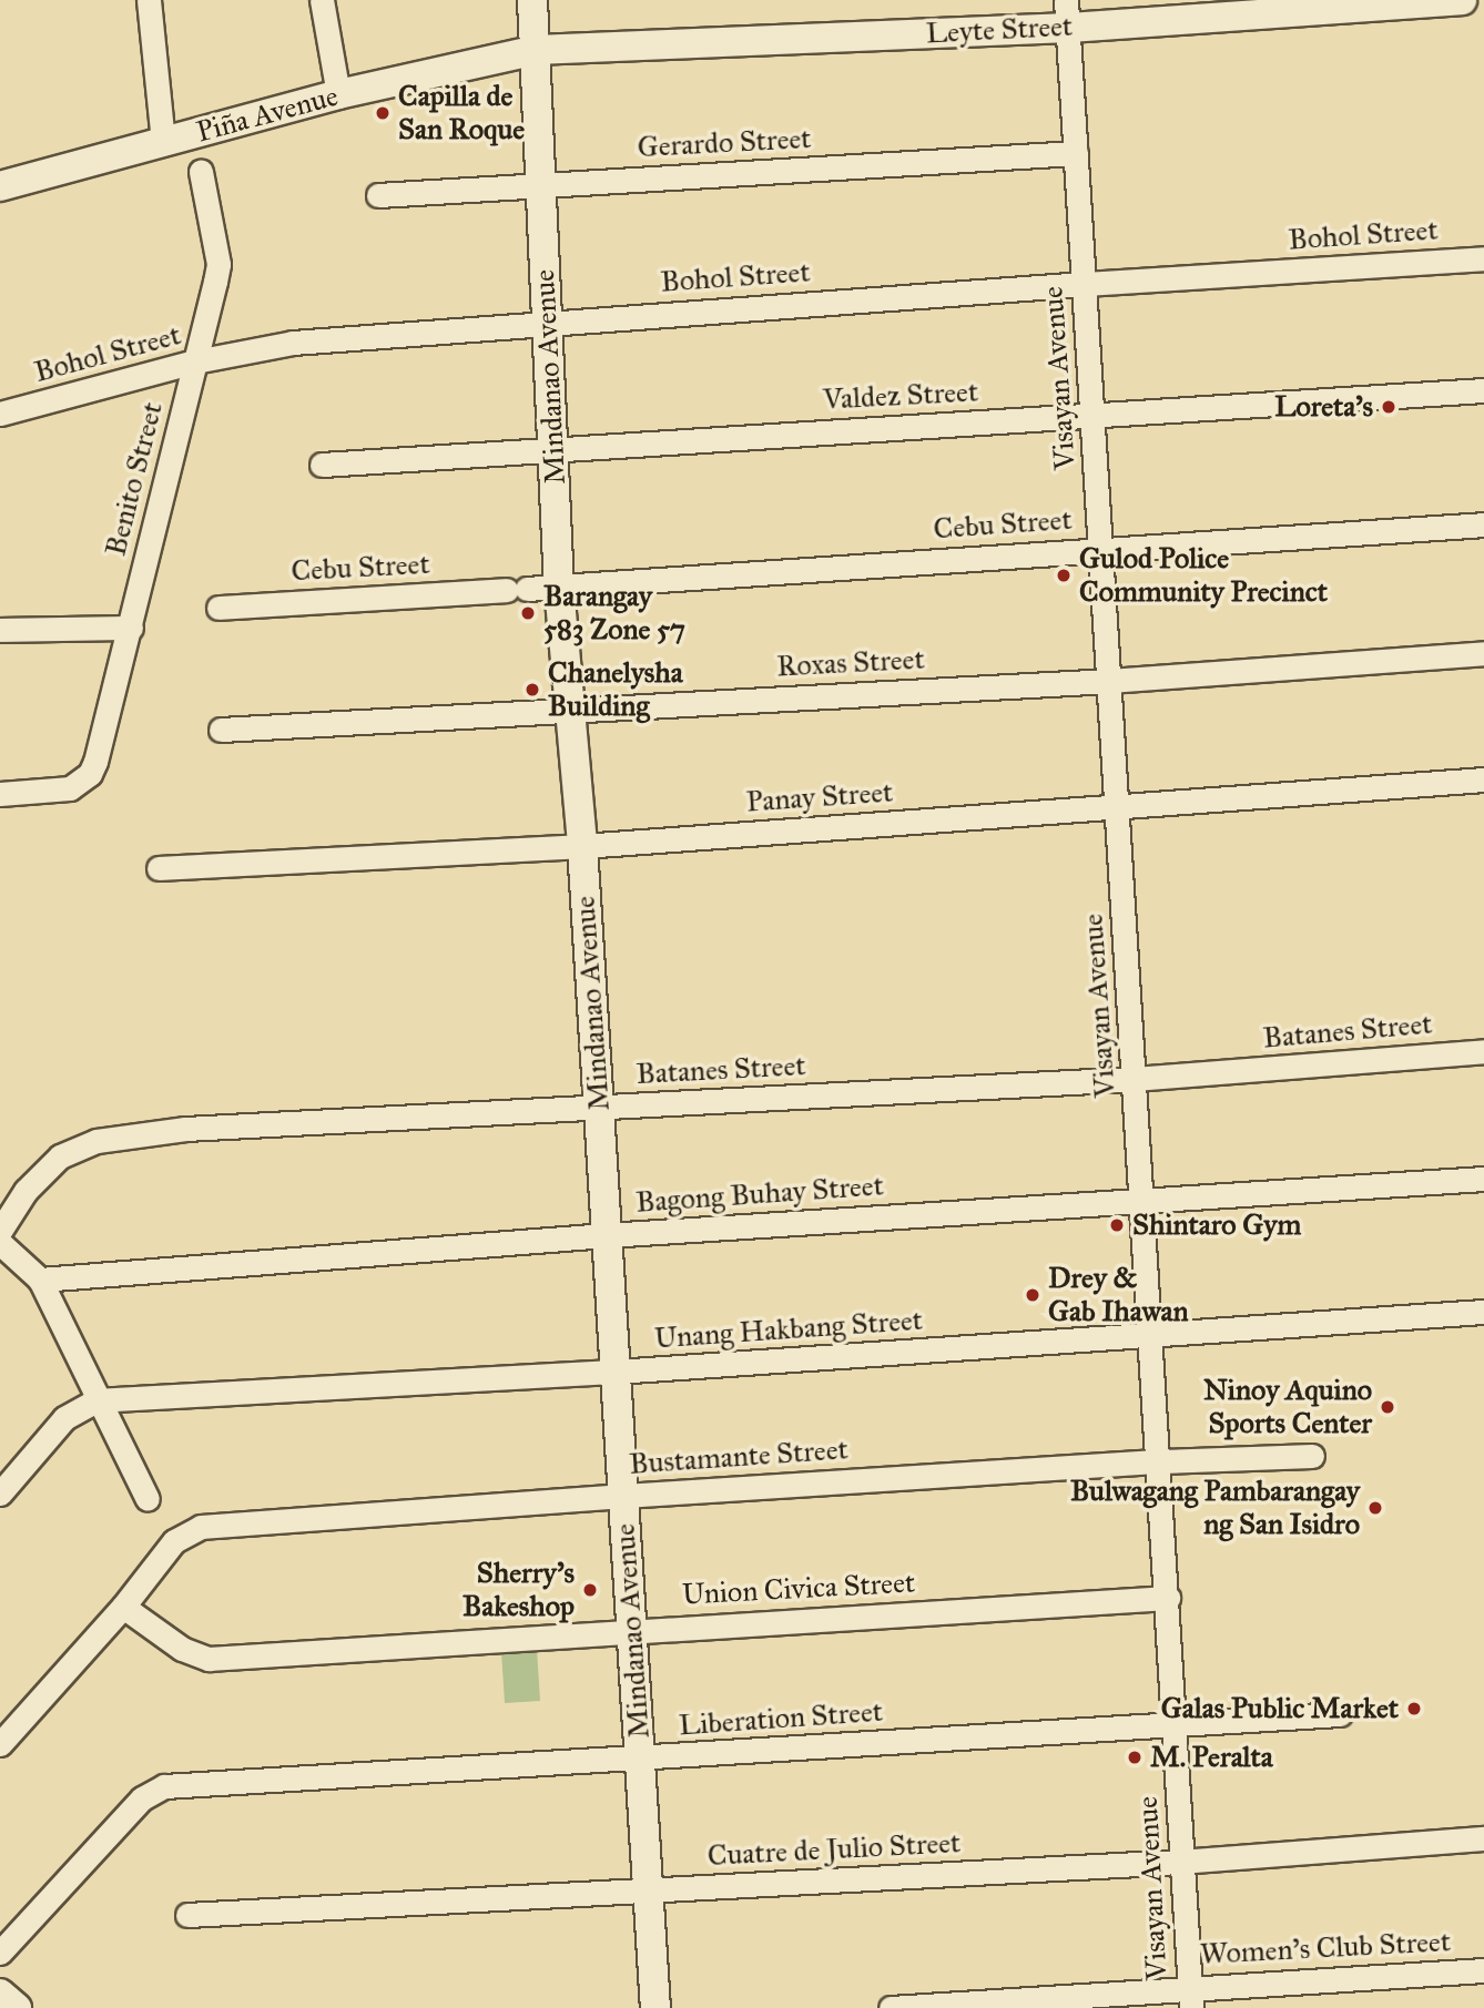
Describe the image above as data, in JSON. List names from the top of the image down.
{
  "streets": {
    "street": [
      "Leyte Street",
      "Piña Avenue",
      "Gerardo Street",
      "Bohol Street",
      "Mindanao Avenue",
      "Visayan Avenue",
      "Valdez Street",
      "Benito Street",
      "Cebu Street",
      "Roxas Street",
      "Panay Street",
      "Batanes Street",
      "Bagong Buhay Street",
      "Unang Hakbang Street",
      "Bustamante Street",
      "Union Civica Street",
      "Liberation Street",
      "Cuatre de Julio Street",
      "Women's Club Street"
    ]
  },
  "crossings": [
    ["Leyte Street", "Piña Avenue"],
    ["Leyte Street", "Mindanao Avenue"],
    ["Leyte Street", "Visayan Avenue"],
    ["Piña Avenue", "Mindanao Avenue"],
    ["Gerardo Street", "Mindanao Avenue"],
    ["Gerardo Street", "Visayan Avenue"],
    ["Bohol Street", "Mindanao Avenue"],
    ["Bohol Street", "Visayan Avenue"],
    ["Bohol Street", "Benito Street"],
    ["Mindanao Avenue", "Valdez Street"],
    ["Mindanao Avenue", "Cebu Street"],
    ["Mindanao Avenue", "Roxas Street"],
    ["Mindanao Avenue", "Panay Street"],
    ["Mindanao Avenue", "Batanes Street"],
    ["Mindanao Avenue", "Bagong Buhay Street"],
    ["Mindanao Avenue", "Unang Hakbang Street"],
    ["Mindanao Avenue", "Bustamante Street"],
    ["Mindanao Avenue", "Union Civica Street"],
    ["Mindanao Avenue", "Liberation Street"],
    ["Mindanao Avenue", "Cuatre de Julio Street"],
    ["Visayan Avenue", "Valdez Street"],
    ["Visayan Avenue", "Cebu Street"],
    ["Visayan Avenue", "Roxas Street"],
    ["Visayan Avenue", "Panay Street"],
    ["Visayan Avenue", "Batanes Street"],
    ["Visayan Avenue", "Bagong Buhay Street"],
    ["Visayan Avenue", "Unang Hakbang Street"],
    ["Visayan Avenue", "Bustamante Street"],
    ["Visayan Avenue", "Union Civica Street"],
    ["Visayan Avenue", "Liberation Street"],
    ["Visayan Avenue", "Cuatre de Julio Street"],
    ["Visayan Avenue", "Women's Club Street"],
    ["Bustamante Street", "Union Civica Street"]
  ],
  "places": [
    "Capilla de San Roque",
    "Loreta's",
    "Gulod Police Community Precinct",
    "Barangay 583 Zone 57",
    "Chanelysha Building",
    "Shintaro Gym",
    "Drey & Gab Ihawan",
    "Ninoy Aquino Sports Center",
    "Bulwagang Pambarangay ng San Isidro",
    "Sherry's Bakeshop",
    "Galas Public Market",
    "M. Peralta"
  ]
}
